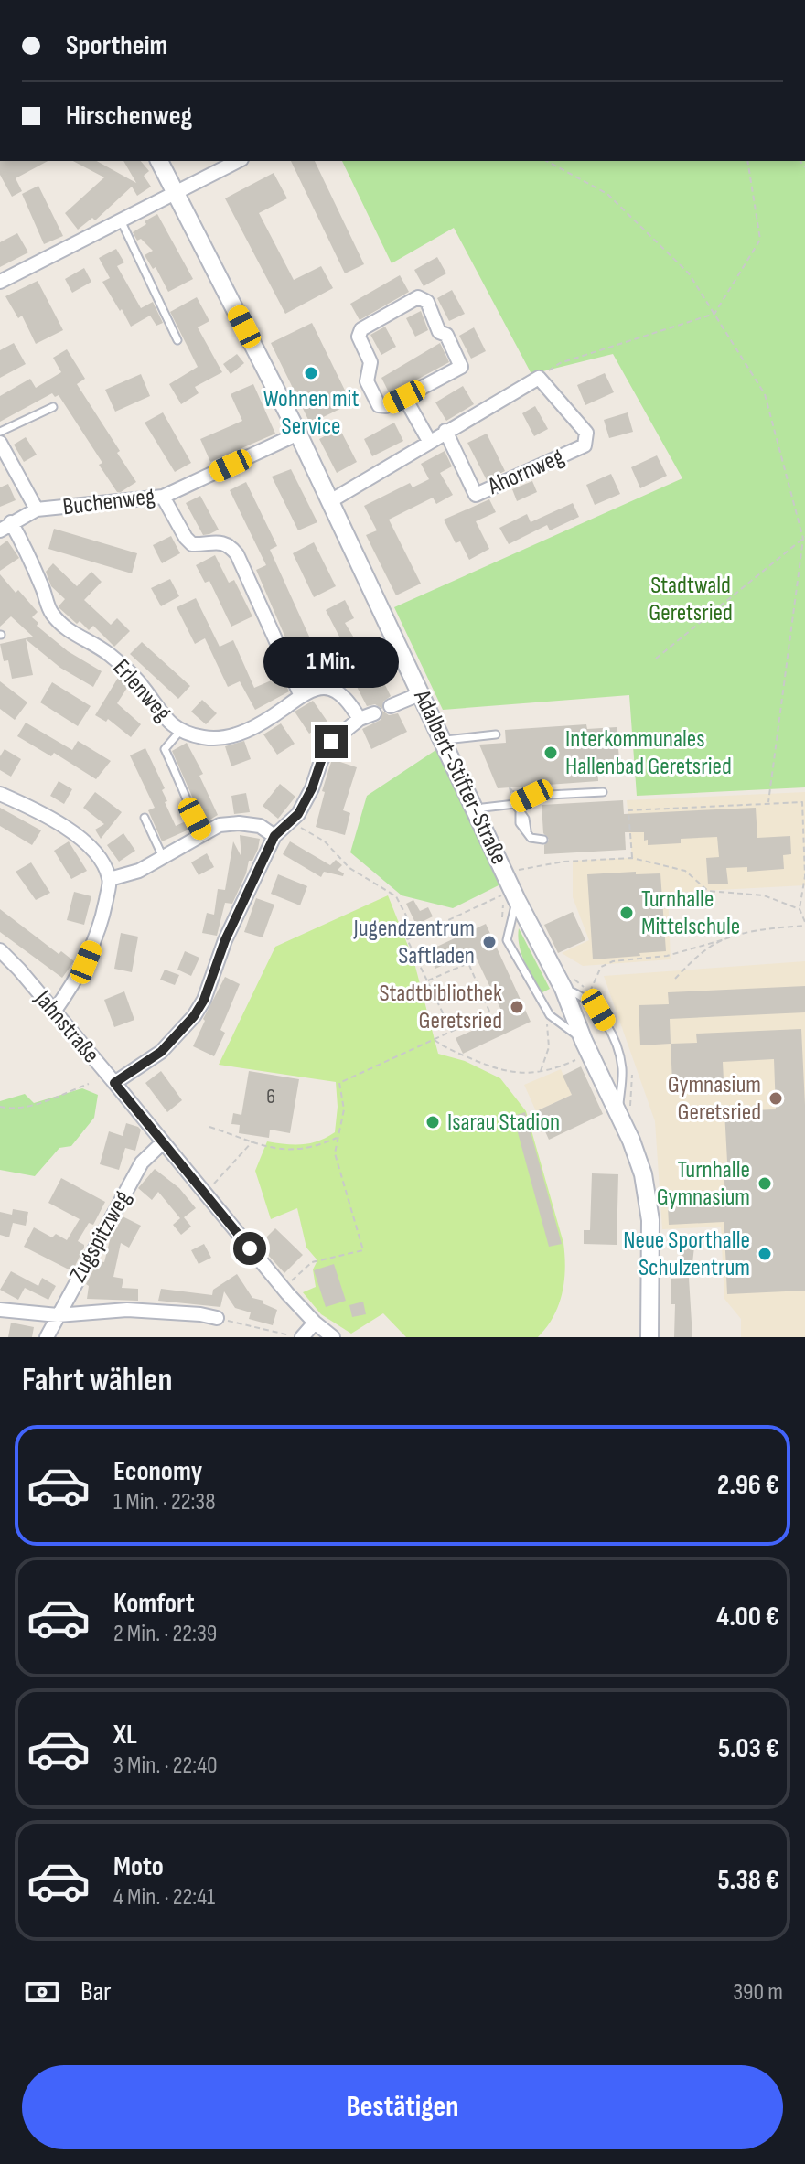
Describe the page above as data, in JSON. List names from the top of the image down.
{
  "streets": {
    "street": [
      "Ahornweg",
      "Buchenweg",
      "Erlenweg",
      "Adalbert-Stifter-Straße",
      "Jahnstraße",
      "Zugspitzweg"
    ]
  },
  "crossings": [
    ["Buchenweg", "Erlenweg"],
    ["Buchenweg", "Adalbert-Stifter-Straße"],
    ["Jahnstraße", "Zugspitzweg"]
  ],
  "parks": ["Stadtwald Geretsried"],
  "places": [
    "Wohnen mit Service",
    "Interkommunales Hallenbad Geretsried",
    "Turnhalle Mittelschule",
    "Jugendzentrum Saftladen",
    "Stadtbibliothek Geretsried",
    "Gymnasium Geretsried",
    "Isarau Stadion",
    "Turnhalle Gymnasium",
    "Neue Sporthalle Schulzentrum"
  ],
  "house_numbers": ["6"],
  "page": {
    "banner": ["Sportheim", "Hirschenweg"],
    "bubble": "1 Min.",
    "heading": "Fahrt wählen",
    "list": [
      {
        "name": "Economy",
        "note": "1 Min. · 22:38",
        "value": "2.96 €"
      },
      {
        "name": "Komfort",
        "note": "2 Min. · 22:39",
        "value": "4.00 €"
      },
      {
        "name": "XL",
        "note": "3 Min. · 22:40",
        "value": "5.03 €"
      },
      {
        "name": "Moto",
        "note": "4 Min. · 22:41",
        "value": "5.38 €"
      }
    ],
    "pay": ["Bar", "390 m"],
    "buttons": "Bestätigen"
  }
}
